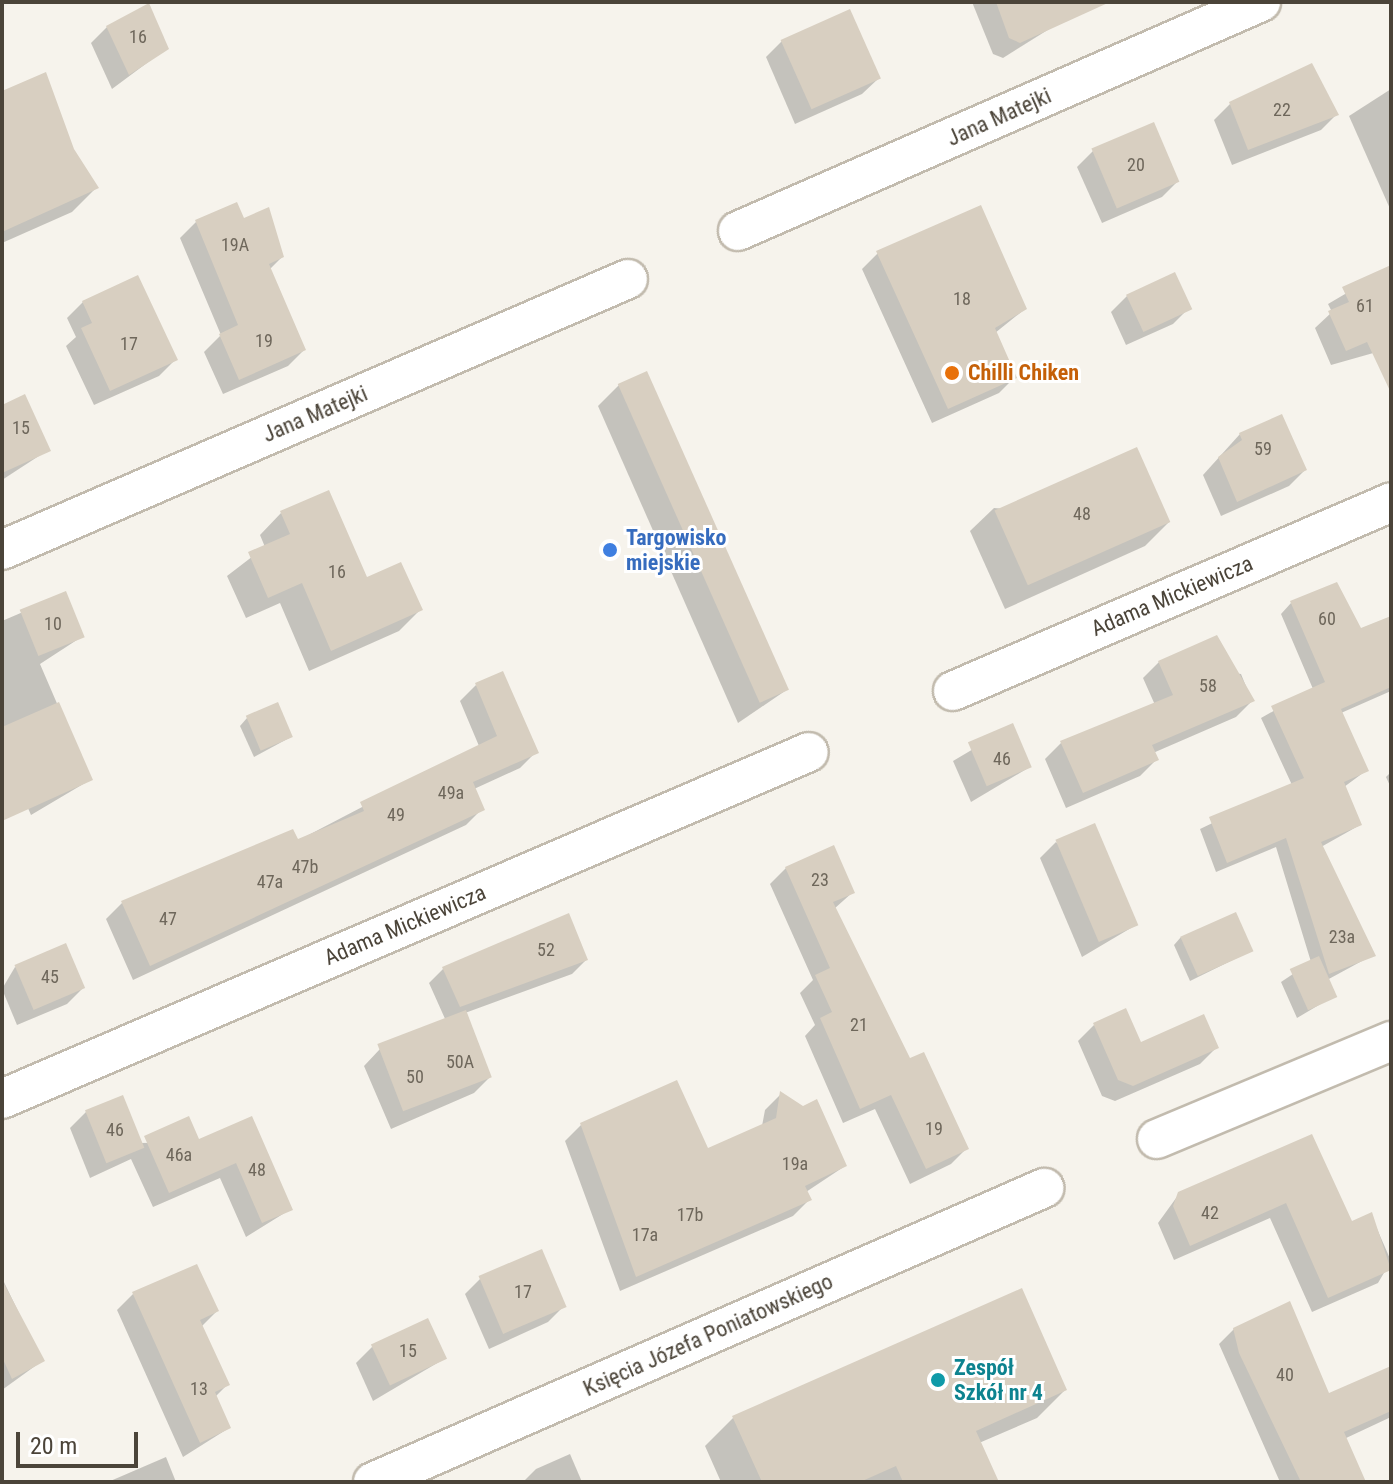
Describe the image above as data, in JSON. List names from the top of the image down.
{
  "streets": {
    "street": ["Jana Matejki", "Adama Mickiewicza", "Księcia Józefa Poniatowskiego"]
  },
  "places": ["Chilli Chiken", "Targowisko miejskie", "Zespół Szkół nr 4"],
  "house_numbers": [
    "16",
    "22",
    "20",
    "19A",
    "18",
    "61",
    "19",
    "17",
    "15",
    "59",
    "48",
    "16",
    "60",
    "10",
    "58",
    "46",
    "49a",
    "49",
    "47b",
    "23",
    "47a",
    "47",
    "23a",
    "52",
    "45",
    "21",
    "50A",
    "50",
    "19",
    "46",
    "46a",
    "19a",
    "48",
    "42",
    "17b",
    "17a",
    "17",
    "15",
    "40",
    "13"
  ],
  "scale_bar": "20 m"
}
